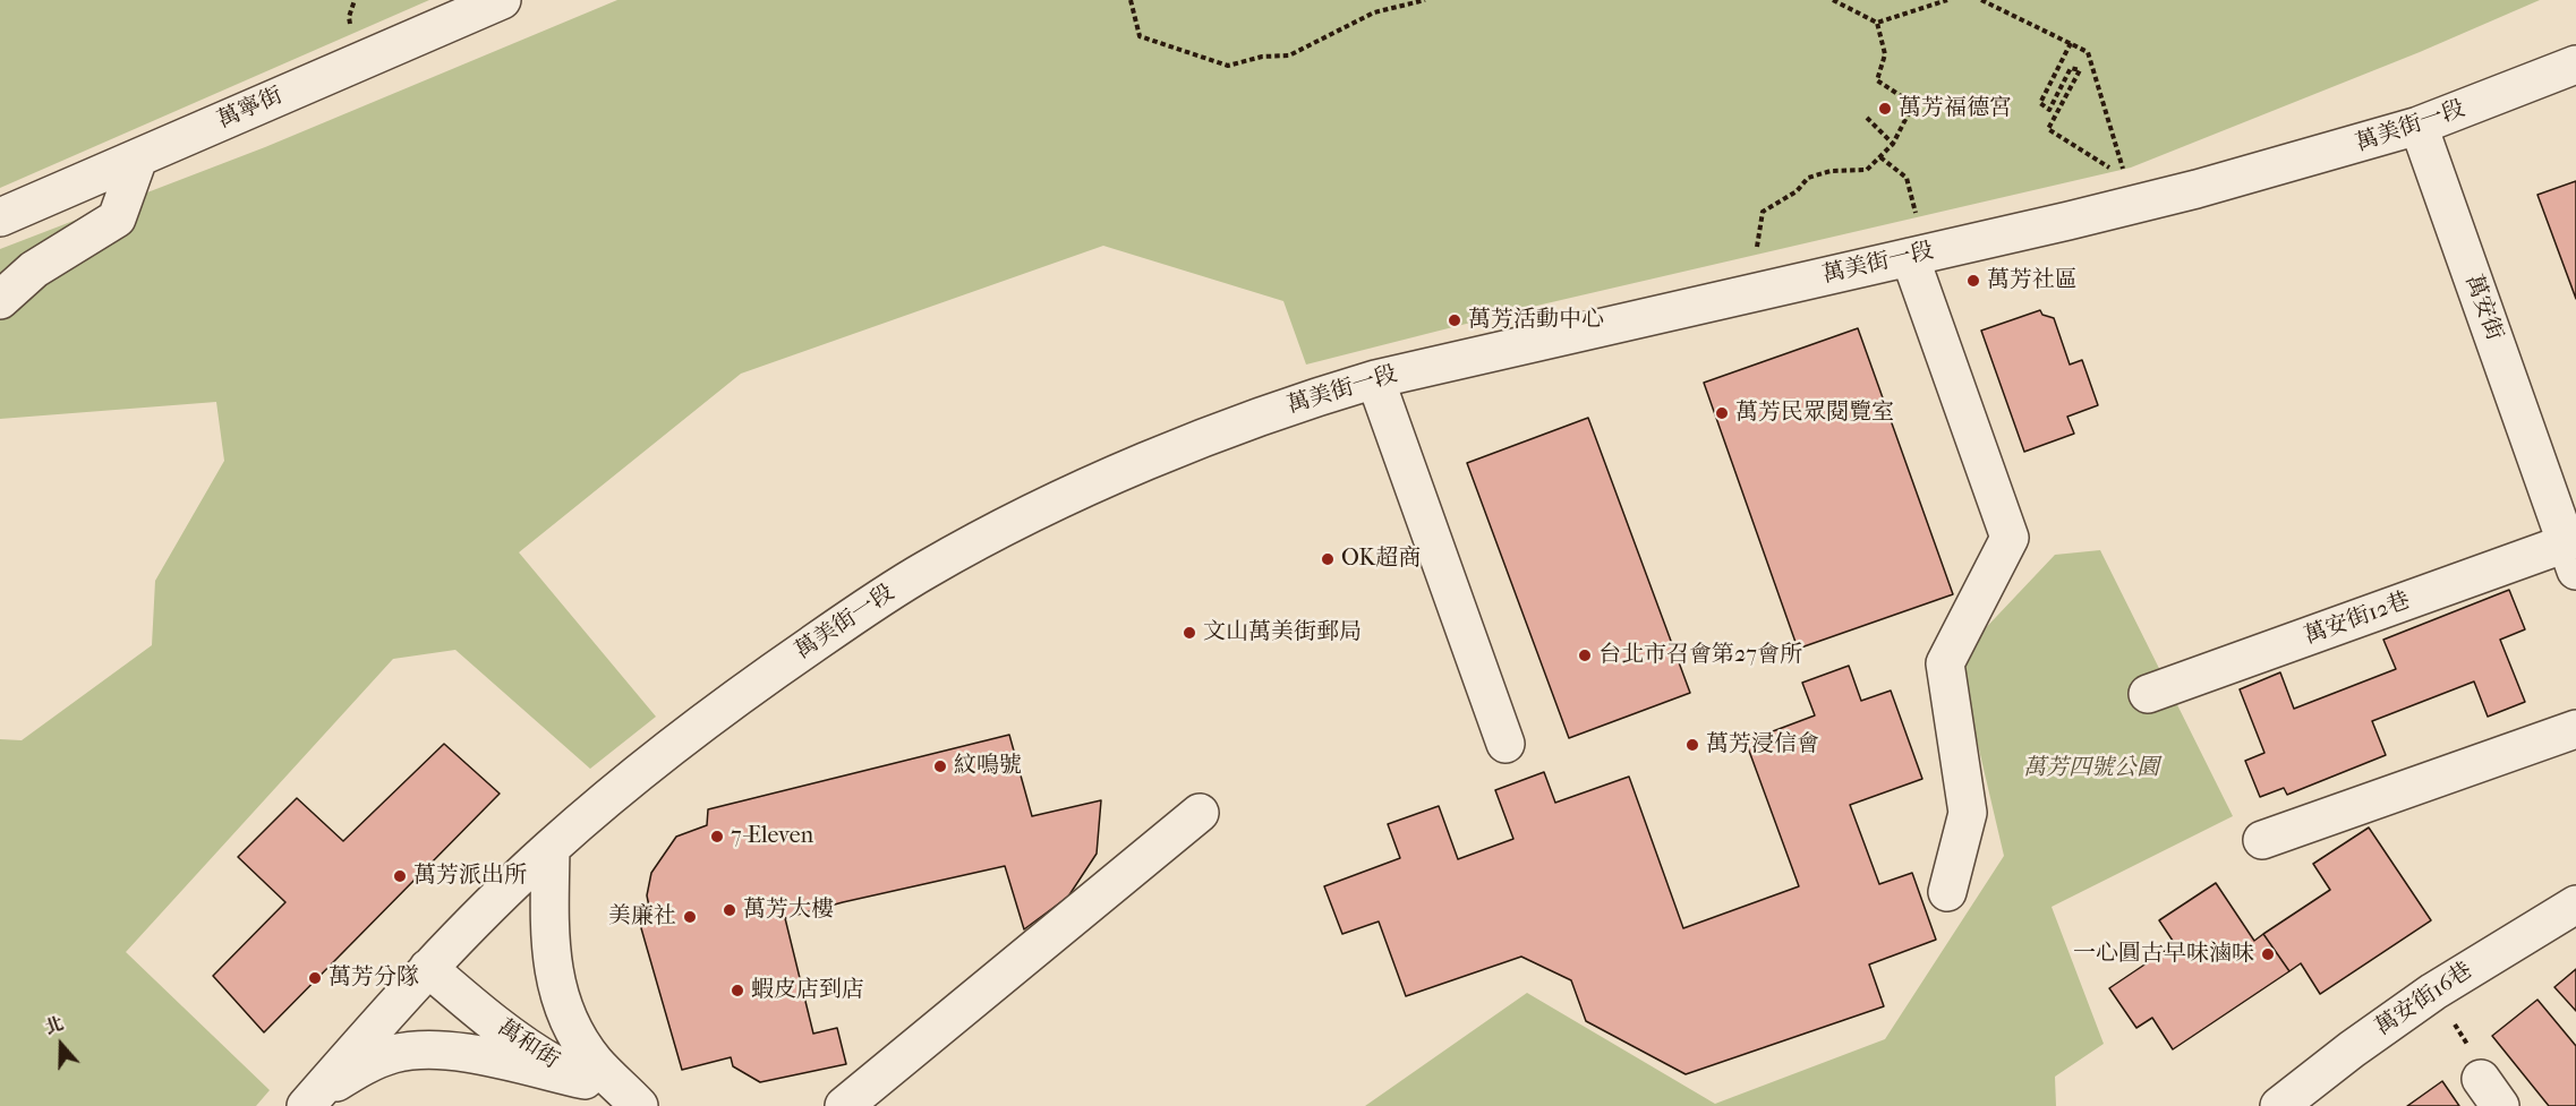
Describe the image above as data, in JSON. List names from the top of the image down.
{
  "streets": {
    "street": [
      "萬寧街",
      "萬美街一段",
      "萬安街",
      "萬安街12巷",
      "萬安街16巷",
      "萬和街"
    ]
  },
  "crossings": [
    ["萬美街一段", "萬安街"],
    ["萬美街一段", "萬和街"],
    ["萬安街", "萬安街12巷"]
  ],
  "parks": ["萬芳四號公園"],
  "places": [
    "萬芳福德宮",
    "萬芳社區",
    "萬芳活動中心",
    "萬芳民眾閱覽室",
    "OK超商",
    "文山萬美街郵局",
    "台北市召會第27會所",
    "萬芳浸信會",
    "紋鳴號",
    "7-Eleven",
    "萬芳派出所",
    "萬芳大樓",
    "美廉社",
    "一心圓古早味滷味",
    "萬芳分隊",
    "蝦皮店到店"
  ],
  "north": "top"
}
